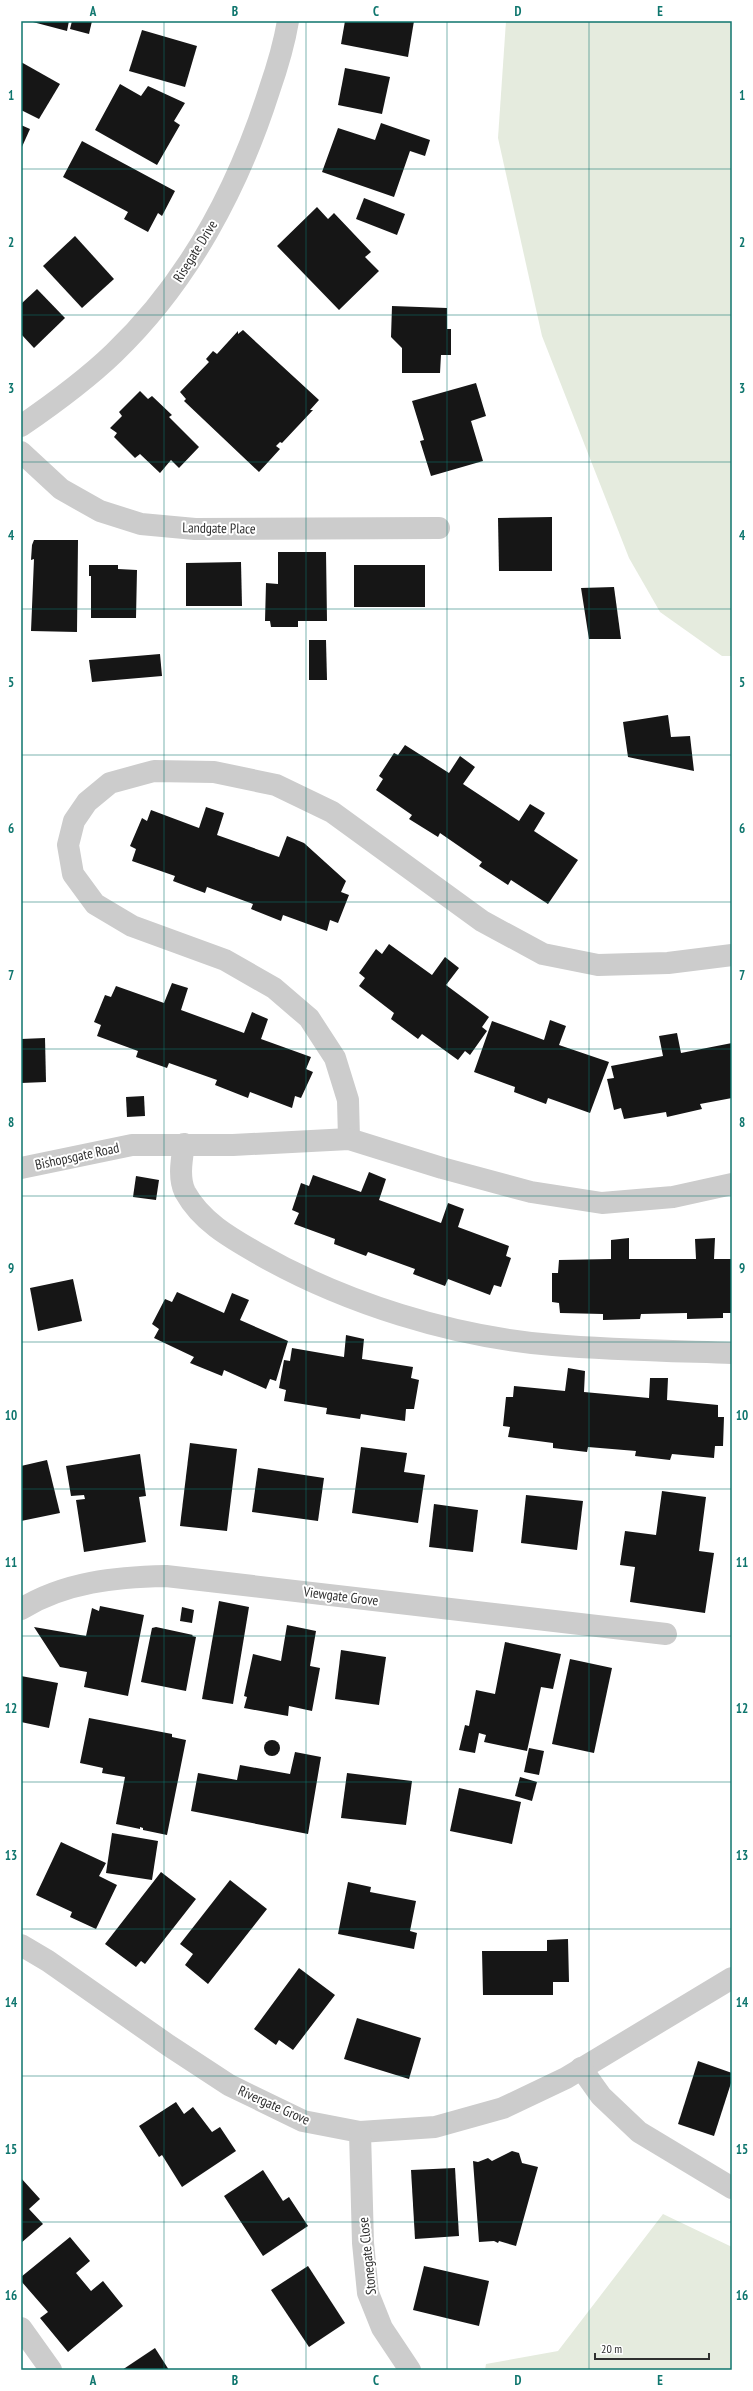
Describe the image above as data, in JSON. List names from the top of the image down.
{
  "streets": {
    "street": [
      "Risegate Drive",
      "Landgate Place",
      "Bishopsgate Road",
      "Viewgate Grove",
      "Rivergate Grove",
      "Stonegate Close"
    ]
  },
  "crossings": [
    ["Rivergate Grove", "Stonegate Close"]
  ],
  "scale_bar": "20 m",
  "grid": {
    "columns": [
      "A",
      "B",
      "C",
      "D",
      "E"
    ],
    "rows": [
      "1",
      "2",
      "3",
      "4",
      "5",
      "6",
      "7",
      "8",
      "9",
      "10",
      "11",
      "12",
      "13",
      "14",
      "15",
      "16"
    ]
  }
}
